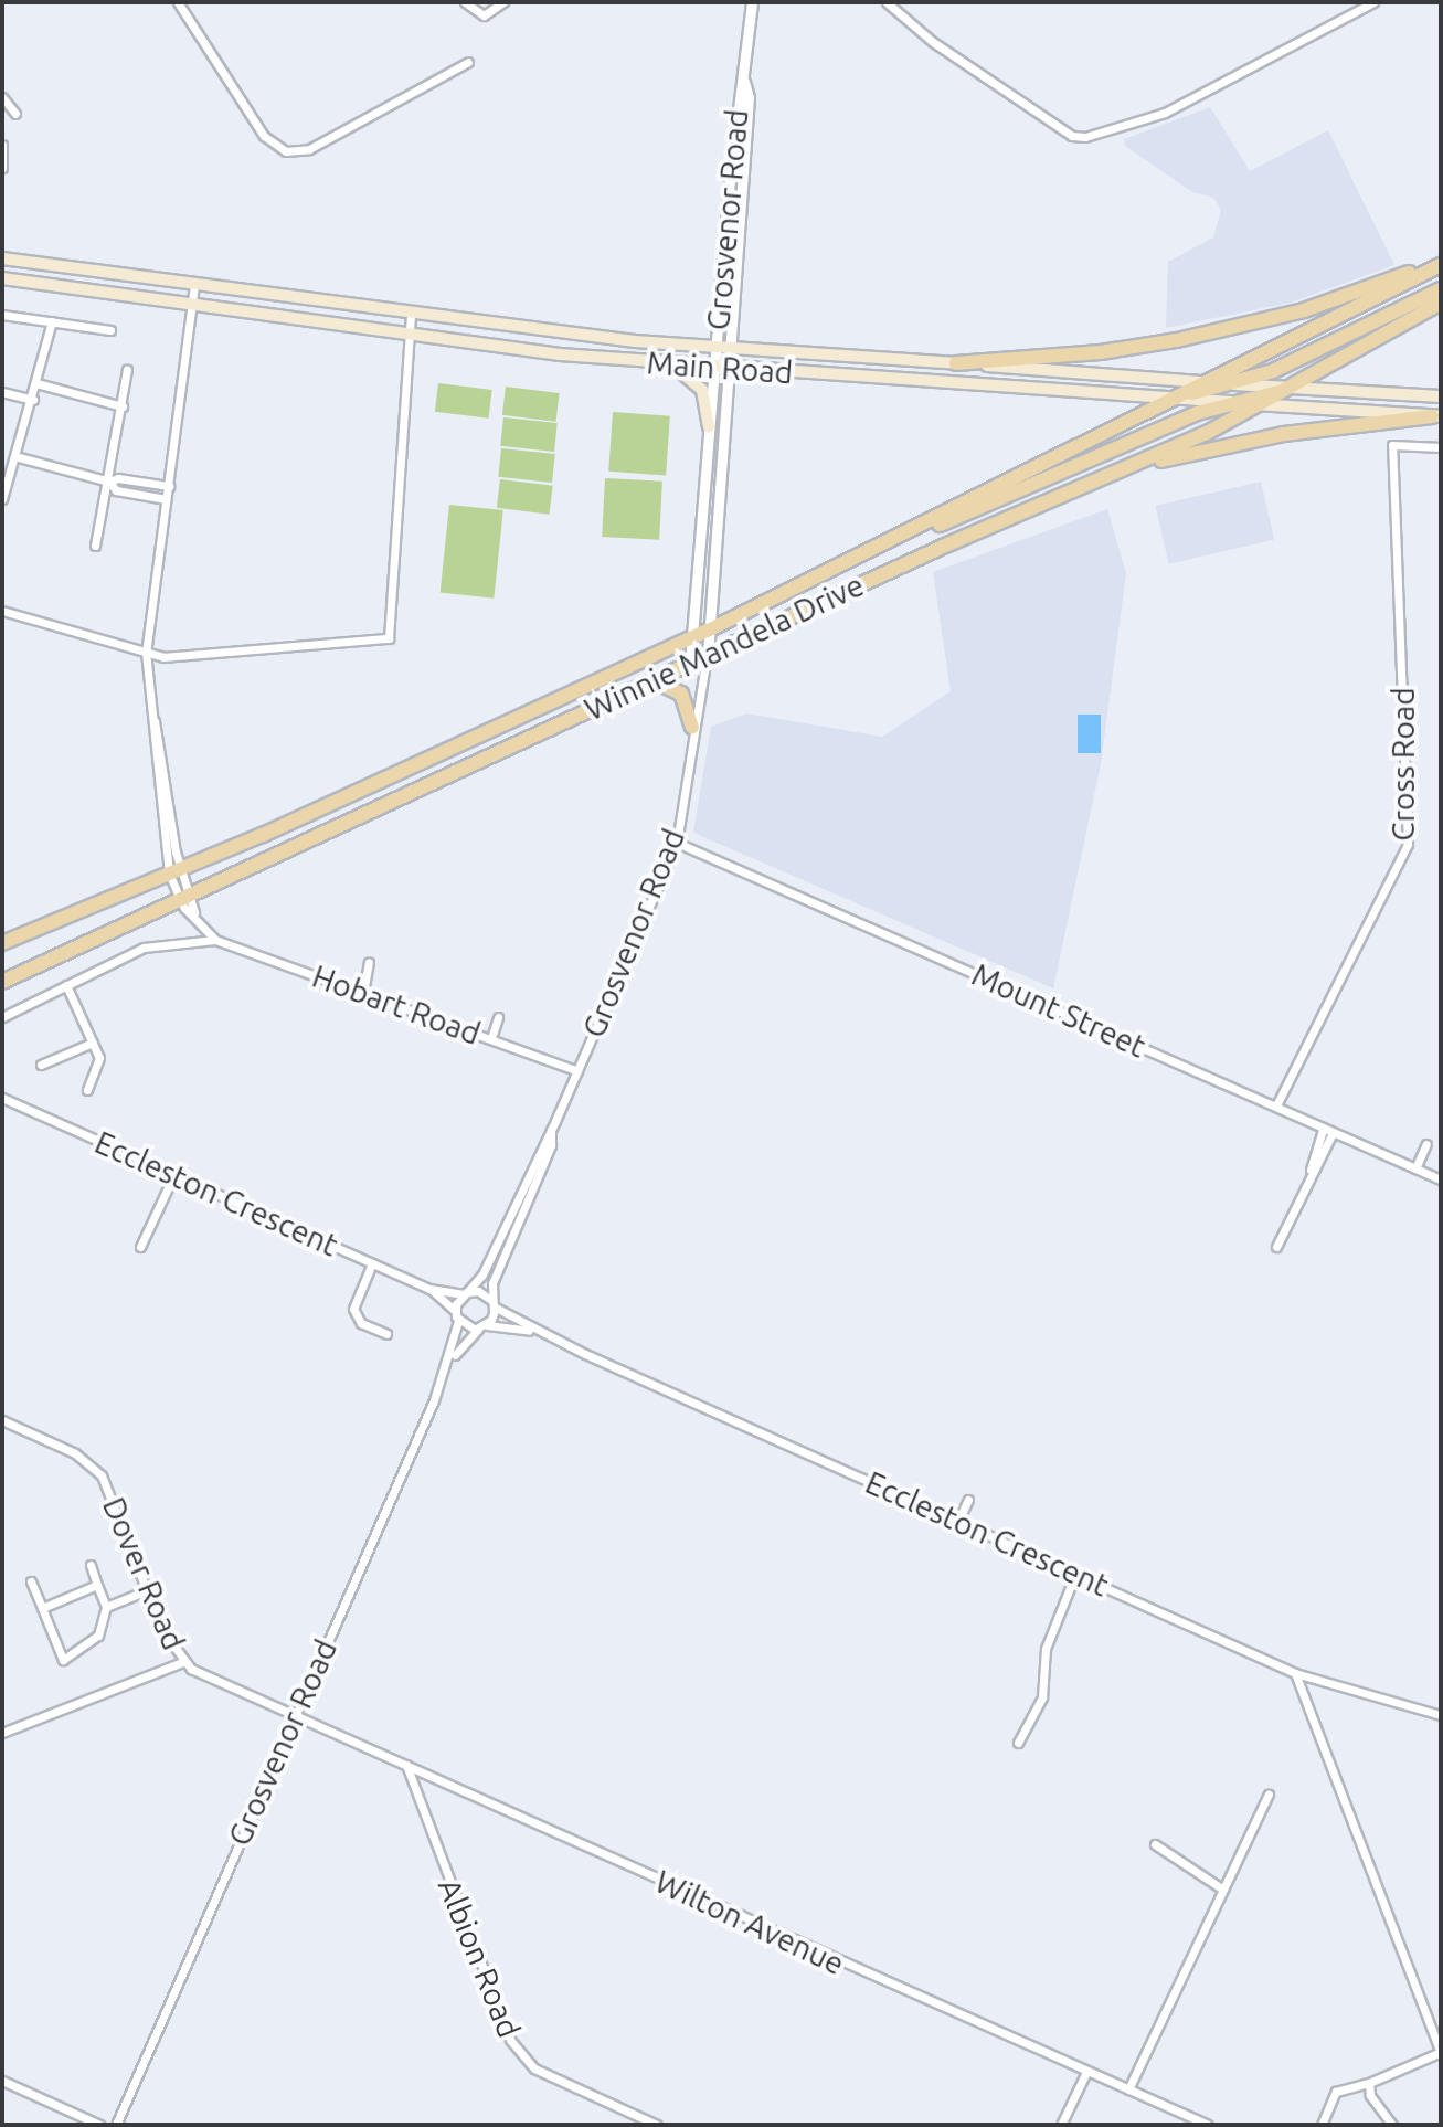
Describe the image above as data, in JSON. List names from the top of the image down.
{
  "streets": {
    "main road": ["Main Road", "Winnie Mandela Drive"],
    "street": [
      "Grosvenor Road",
      "Cross Road",
      "Hobart Road",
      "Mount Street",
      "Eccleston Crescent",
      "Dover Road",
      "Wilton Avenue",
      "Albion Road"
    ]
  },
  "crossings": [
    ["Grosvenor Road", "Main Road"],
    ["Grosvenor Road", "Winnie Mandela Drive"],
    ["Grosvenor Road", "Hobart Road"],
    ["Grosvenor Road", "Mount Street"],
    ["Grosvenor Road", "Eccleston Crescent"],
    ["Grosvenor Road", "Dover Road"],
    ["Grosvenor Road", "Wilton Avenue"],
    ["Main Road", "Winnie Mandela Drive"],
    ["Cross Road", "Mount Street"],
    ["Dover Road", "Wilton Avenue"],
    ["Wilton Avenue", "Albion Road"]
  ]
}
